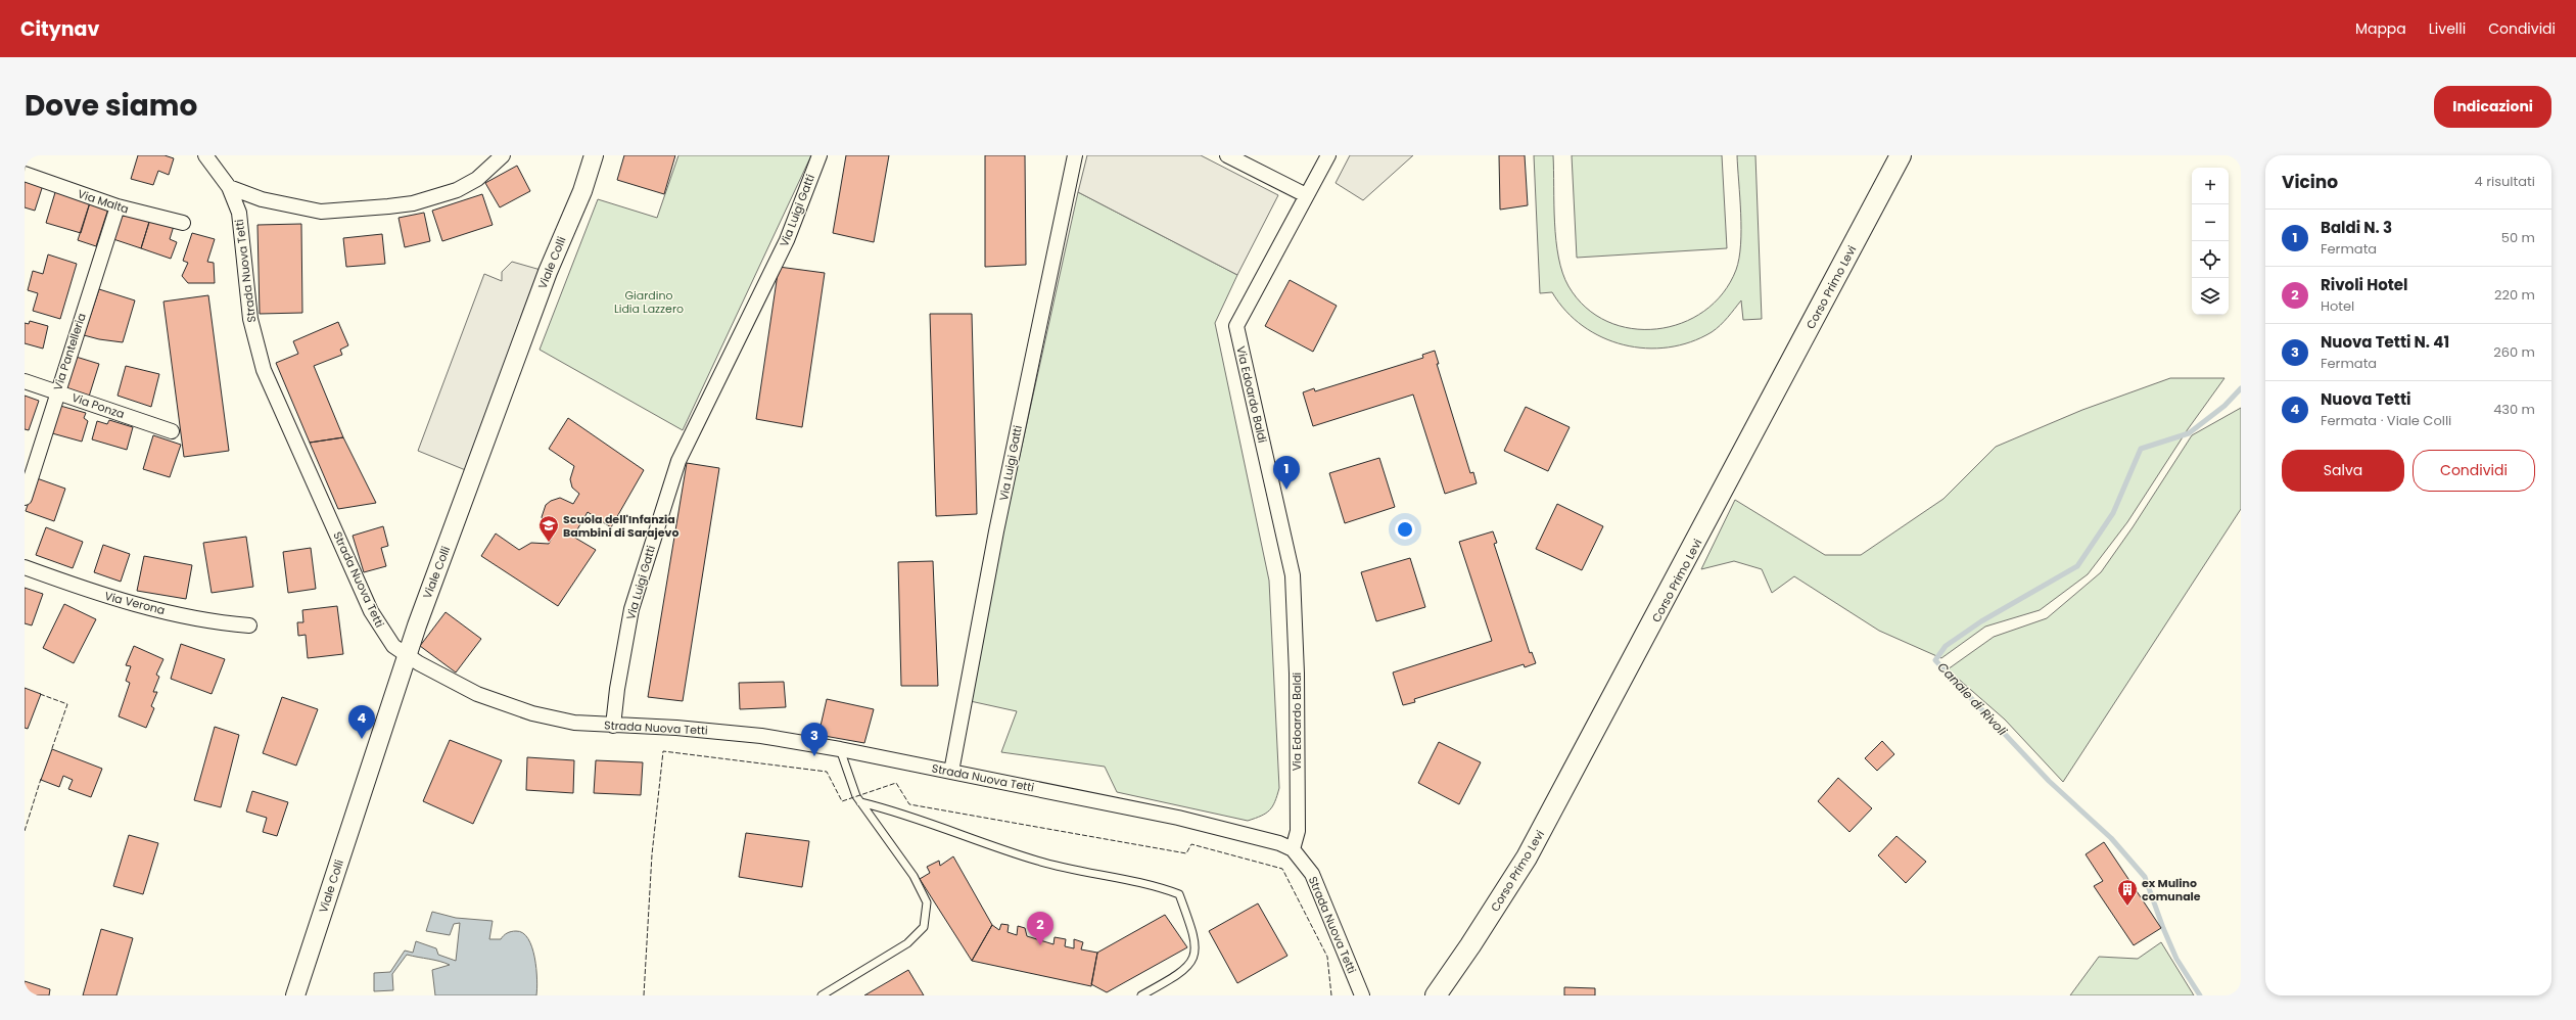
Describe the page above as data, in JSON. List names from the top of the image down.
{
  "streets": {
    "main road": ["Corso Primo Levi"],
    "street": [
      "Via Malta",
      "Via Luigi Gatti",
      "Viale Colli",
      "Strada Nuova Tetti",
      "Via Pantelleria",
      "Via Edoardo Baldi",
      "Via Ponza",
      "Via Verona"
    ]
  },
  "crossings": [
    ["Via Malta", "Via Pantelleria"],
    ["Via Luigi Gatti", "Strada Nuova Tetti"],
    ["Viale Colli", "Strada Nuova Tetti"],
    ["Strada Nuova Tetti", "Via Edoardo Baldi"],
    ["Via Pantelleria", "Via Ponza"]
  ],
  "water": ["Canale di Rivoli"],
  "parks": ["Giardino Lidia Lazzero"],
  "places": {
    "school or university": ["Scuola dell'Infanzia Bambini di Sarajevo"],
    "building": ["ex Mulino comunale"]
  },
  "page": {
    "header": "Citynav",
    "nav": ["Mappa", "Livelli", "Condividi"],
    "title": "Dove siamo",
    "buttons": [
      "Indicazioni",
      ["Salva", "Condividi"]
    ],
    "heading": ["Vicino", "4 risultati"],
    "map_buttons": ["+", "−"],
    "list": [
      {
        "mark": "1",
        "name": "Baldi N. 3",
        "note": "Fermata",
        "value": "50 m"
      },
      {
        "mark": "2",
        "name": "Rivoli Hotel",
        "note": "Hotel",
        "value": "220 m"
      },
      {
        "mark": "3",
        "name": "Nuova Tetti N. 41",
        "note": "Fermata",
        "value": "260 m"
      },
      {
        "mark": "4",
        "name": "Nuova Tetti",
        "note": "Fermata · Viale Colli",
        "value": "430 m"
      }
    ],
    "pins": [
      "1",
      "4",
      "3",
      "2"
    ]
  }
}
